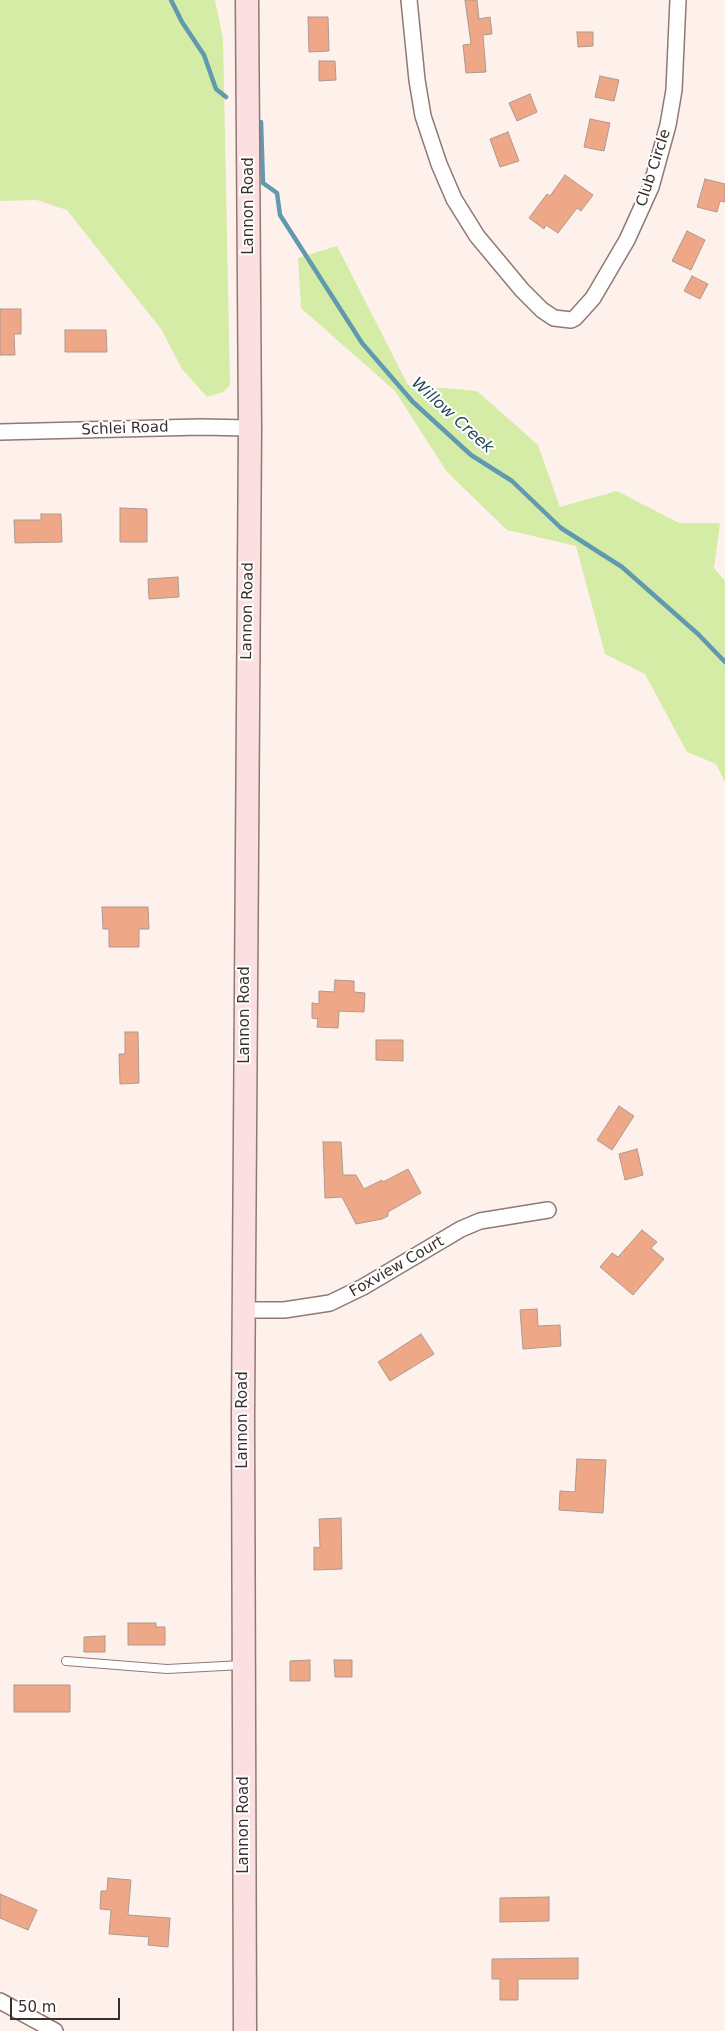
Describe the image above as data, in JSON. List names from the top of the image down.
{
  "streets": {
    "main road": ["Lannon Road"],
    "street": ["Club Circle", "Schlei Road", "Foxview Court"]
  },
  "crossings": [
    ["Lannon Road", "Schlei Road"],
    ["Lannon Road", "Foxview Court"]
  ],
  "water": ["Willow Creek"],
  "scale_bar": "50 m"
}
